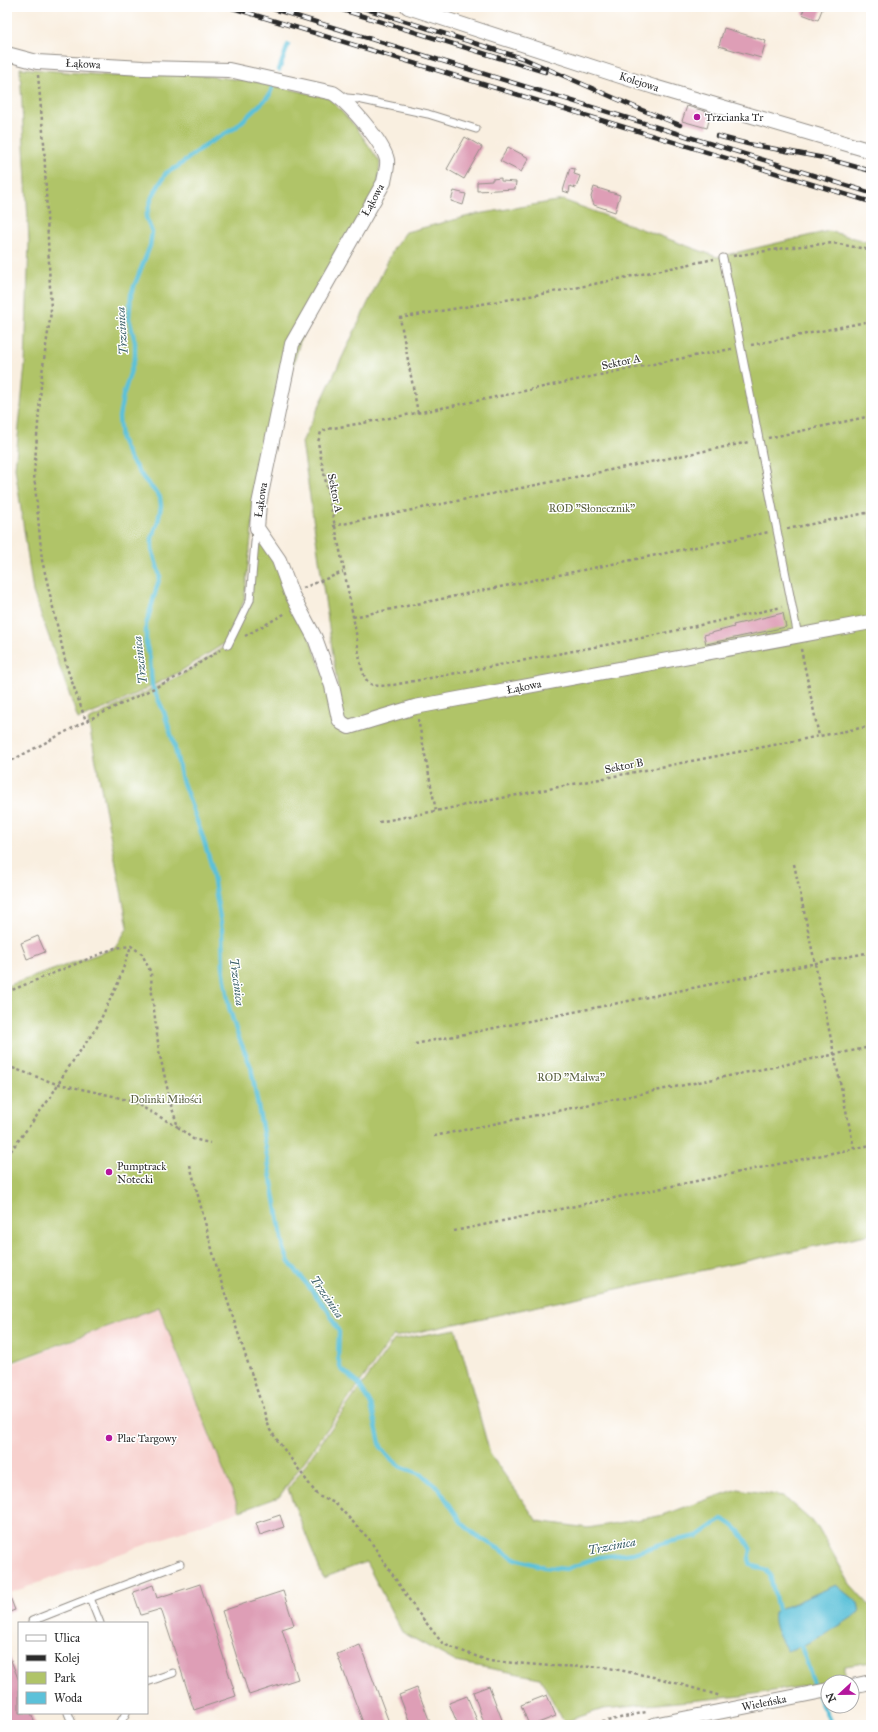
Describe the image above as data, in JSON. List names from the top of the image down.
{
  "streets": {
    "street": ["Łąkowa", "Kolejowa", "Wieleńska"],
    "path": ["Sektor A", "Sektor B"]
  },
  "water": ["Trzcinica"],
  "parks": ["ROD \"Słonecznik\"", "ROD \"Malwa\"", "Dolinki Miłości"],
  "places": ["Trzcianka Tr", "Pumptrack Notecki", "Plac Targowy"],
  "legend": [
    "Ulica",
    "Kolej",
    "Park",
    "Woda"
  ],
  "north": "left"
}
